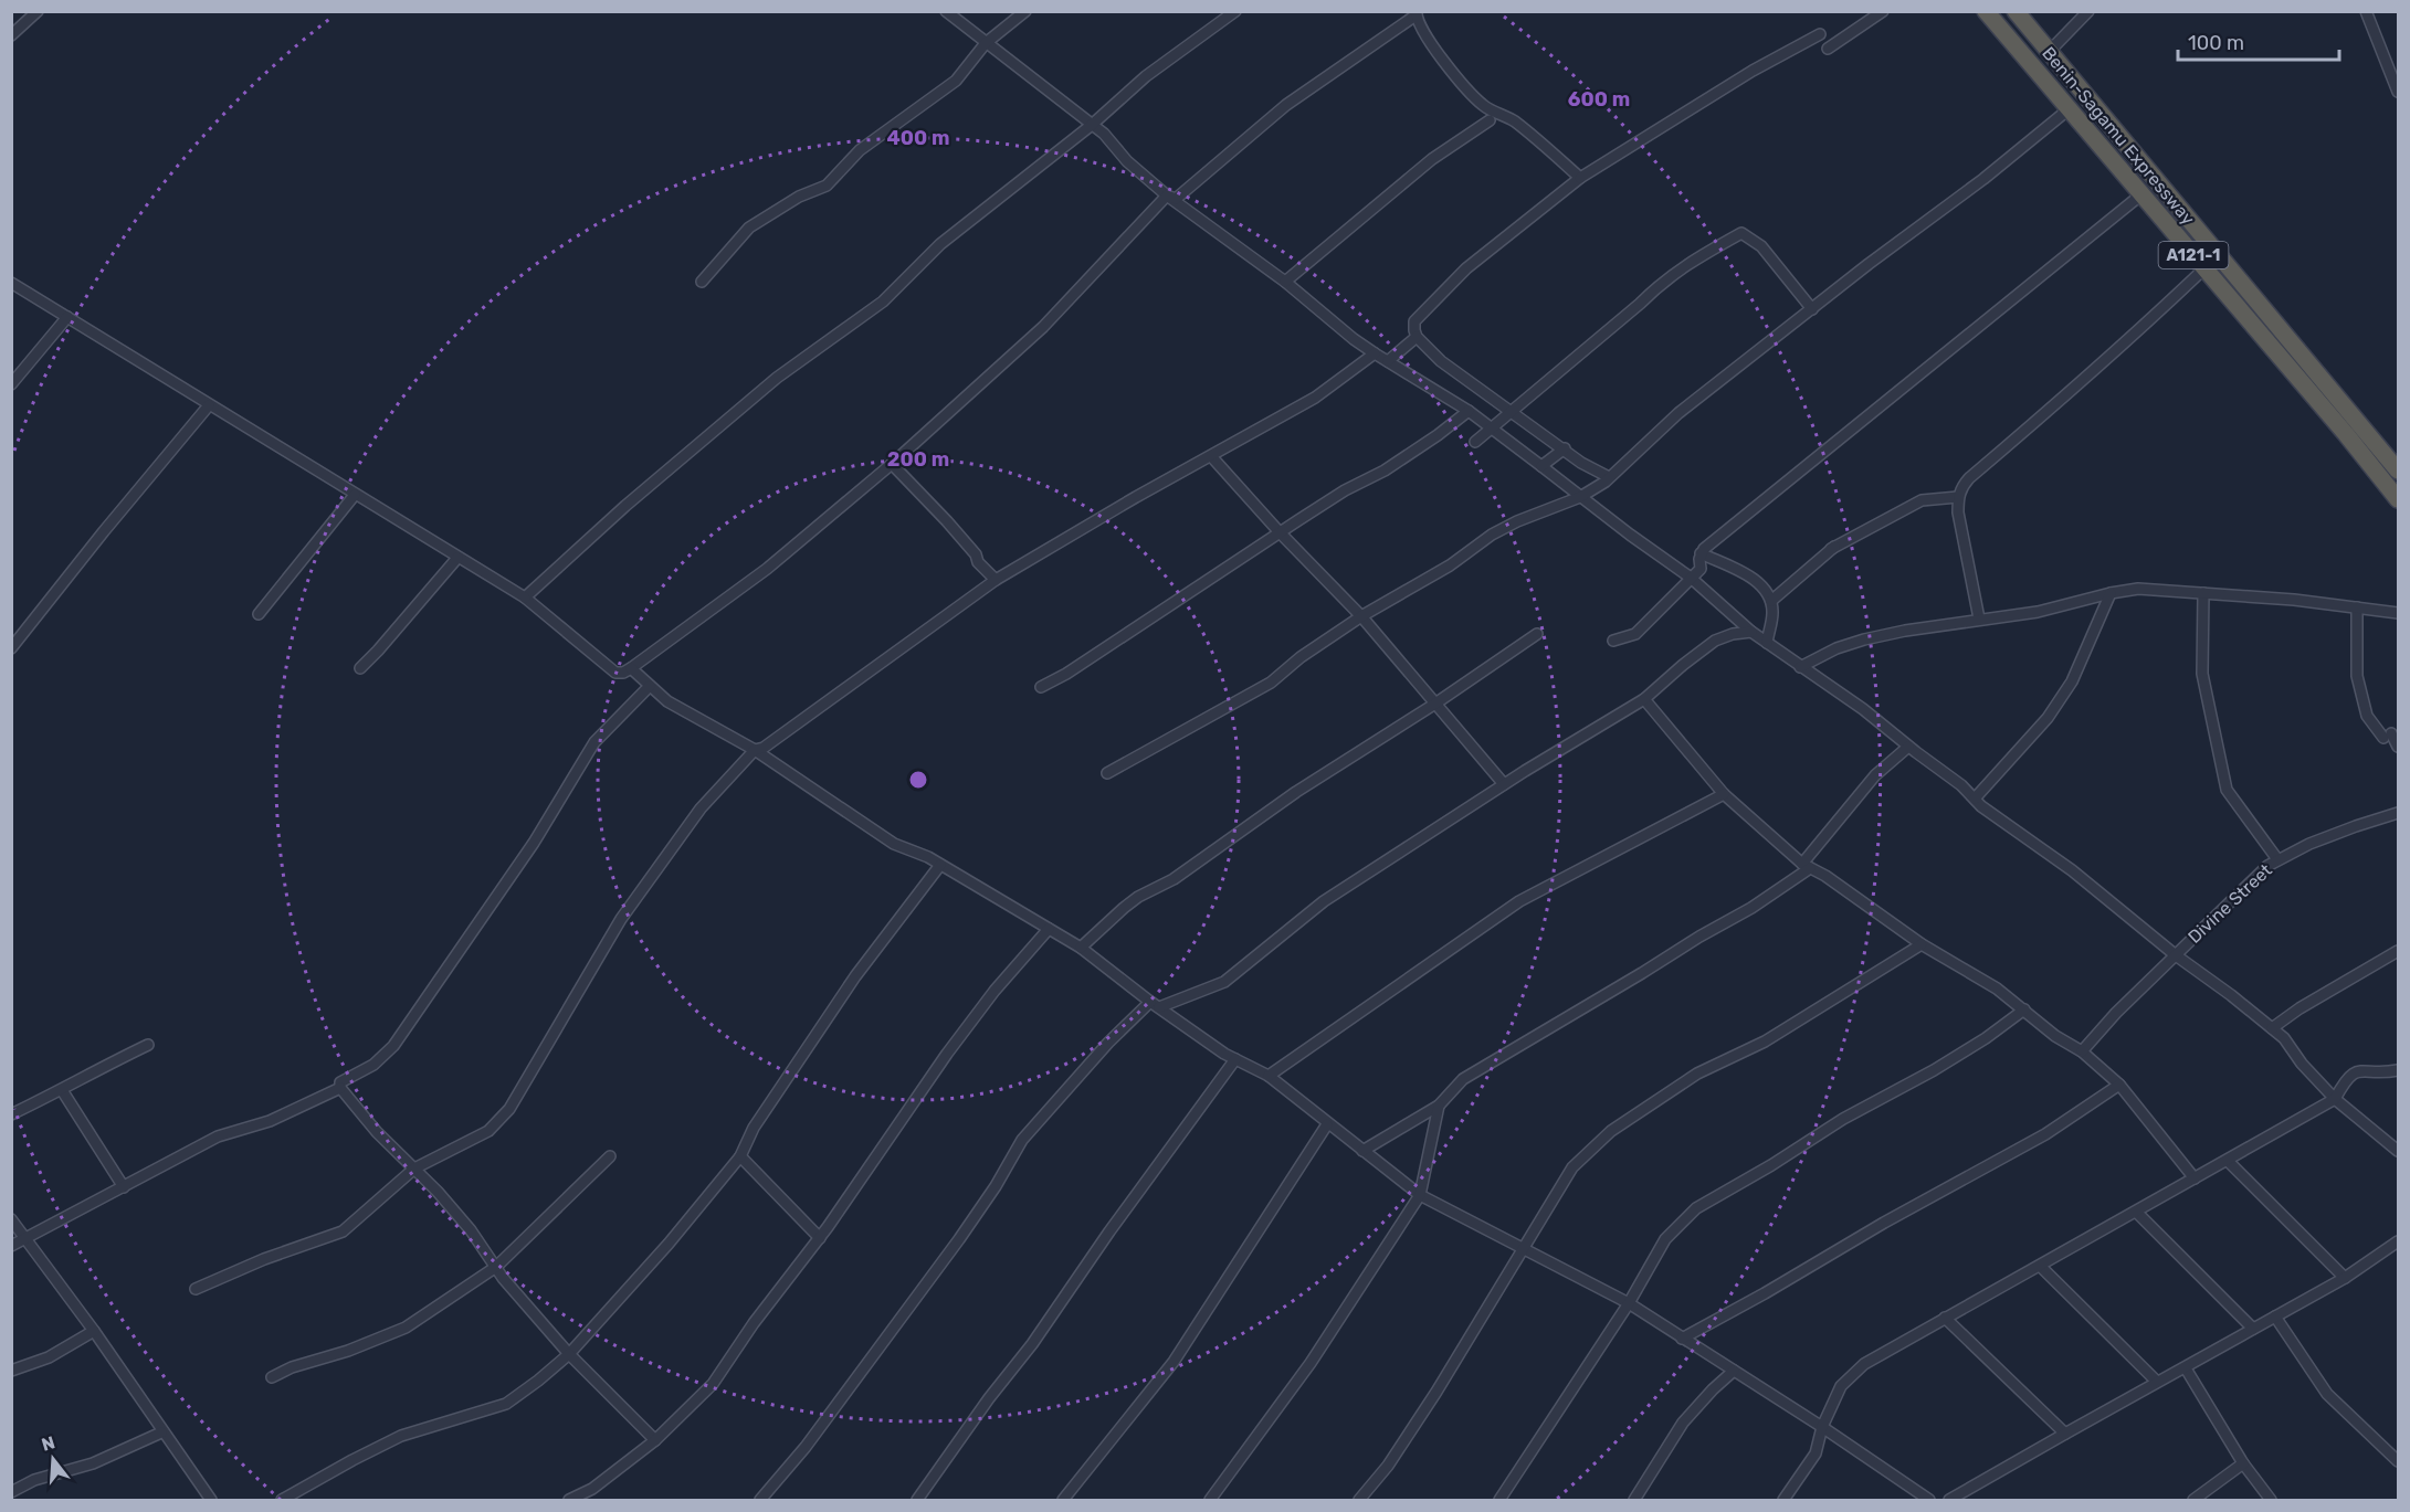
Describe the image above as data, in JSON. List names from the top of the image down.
{
  "streets": {
    "highway": ["Benin-Sagamu Expressway", "A121-1"],
    "street": ["Divine Street"]
  },
  "scale_bar": "100 m",
  "north": "top",
  "rings": ["600 m", "400 m", "200 m"]
}
